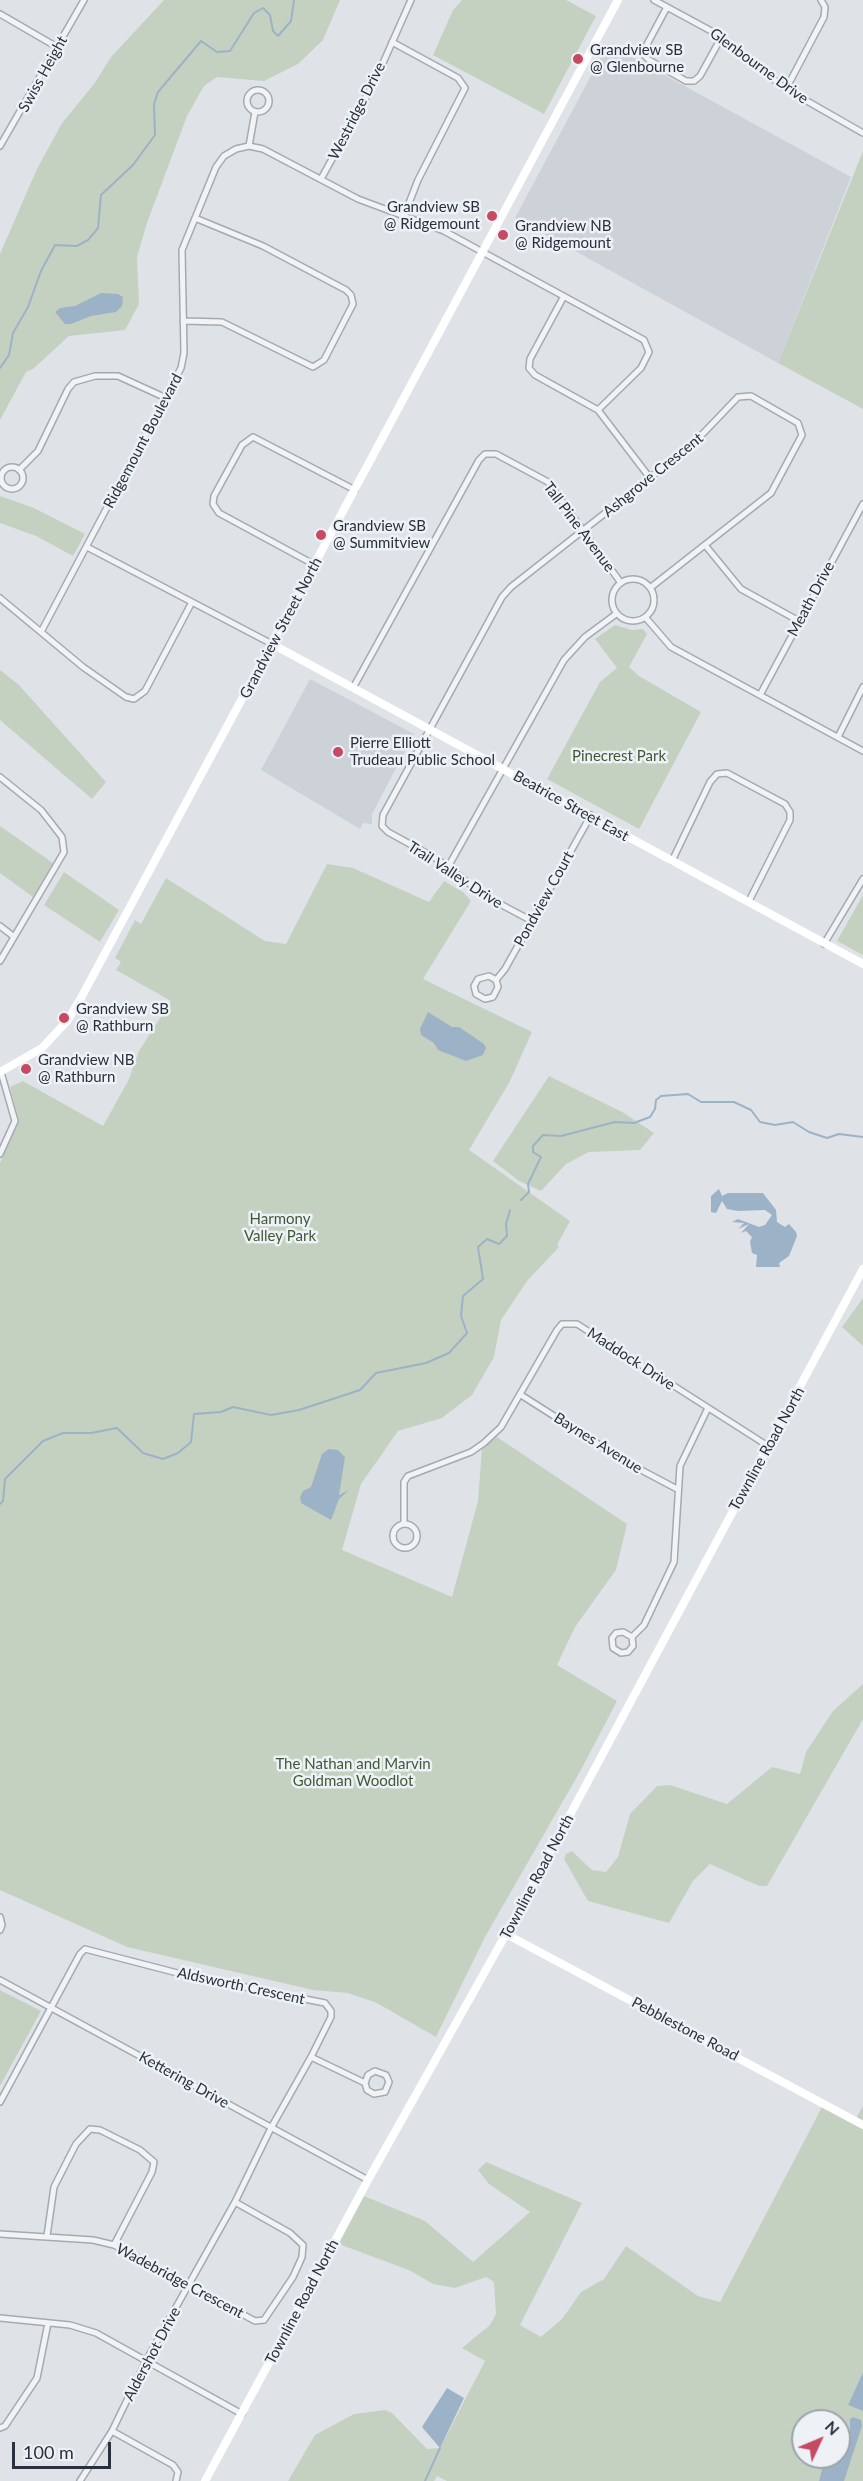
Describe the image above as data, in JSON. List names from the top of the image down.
{
  "streets": {
    "street": [
      "Glenbourne Drive",
      "Swiss Height",
      "Westridge Drive",
      "Ridgemount Boulevard",
      "Ashgrove Crescent",
      "Tall Pine Avenue",
      "Meath Drive",
      "Grandview Street North",
      "Beatrice Street East",
      "Trail Valley Drive",
      "Pondview Court",
      "Maddock Drive",
      "Baynes Avenue",
      "Townline Road North",
      "Aldsworth Crescent",
      "Pebblestone Road",
      "Kettering Drive",
      "Wadebridge Crescent",
      "Aldershot Drive"
    ]
  },
  "crossings": [
    ["Ridgemount Boulevard", "Beatrice Street East"],
    ["Ashgrove Crescent", "Tall Pine Avenue"],
    ["Ashgrove Crescent", "Beatrice Street East"],
    ["Ashgrove Crescent", "Trail Valley Drive"],
    ["Tall Pine Avenue", "Beatrice Street East"],
    ["Grandview Street North", "Beatrice Street East"],
    ["Beatrice Street East", "Trail Valley Drive"],
    ["Beatrice Street East", "Pondview Court"],
    ["Trail Valley Drive", "Pondview Court"],
    ["Maddock Drive", "Baynes Avenue"],
    ["Maddock Drive", "Townline Road North"],
    ["Townline Road North", "Pebblestone Road"],
    ["Townline Road North", "Kettering Drive"],
    ["Aldsworth Crescent", "Kettering Drive"],
    ["Aldsworth Crescent", "Aldershot Drive"],
    ["Kettering Drive", "Aldershot Drive"],
    ["Wadebridge Crescent", "Aldershot Drive"]
  ],
  "parks": ["Pinecrest Park", "Harmony Valley Park", "The Nathan and Marvin Goldman Woodlot"],
  "places": [
    "Grandview SB @ Glenbourne",
    "Grandview SB @ Ridgemount",
    "Grandview NB @ Ridgemount",
    "Grandview SB @ Summitview",
    "Pierre Elliott Trudeau Public School",
    "Grandview SB @ Rathburn",
    "Grandview NB @ Rathburn"
  ],
  "scale_bar": "100 m",
  "north": "top right"
}
